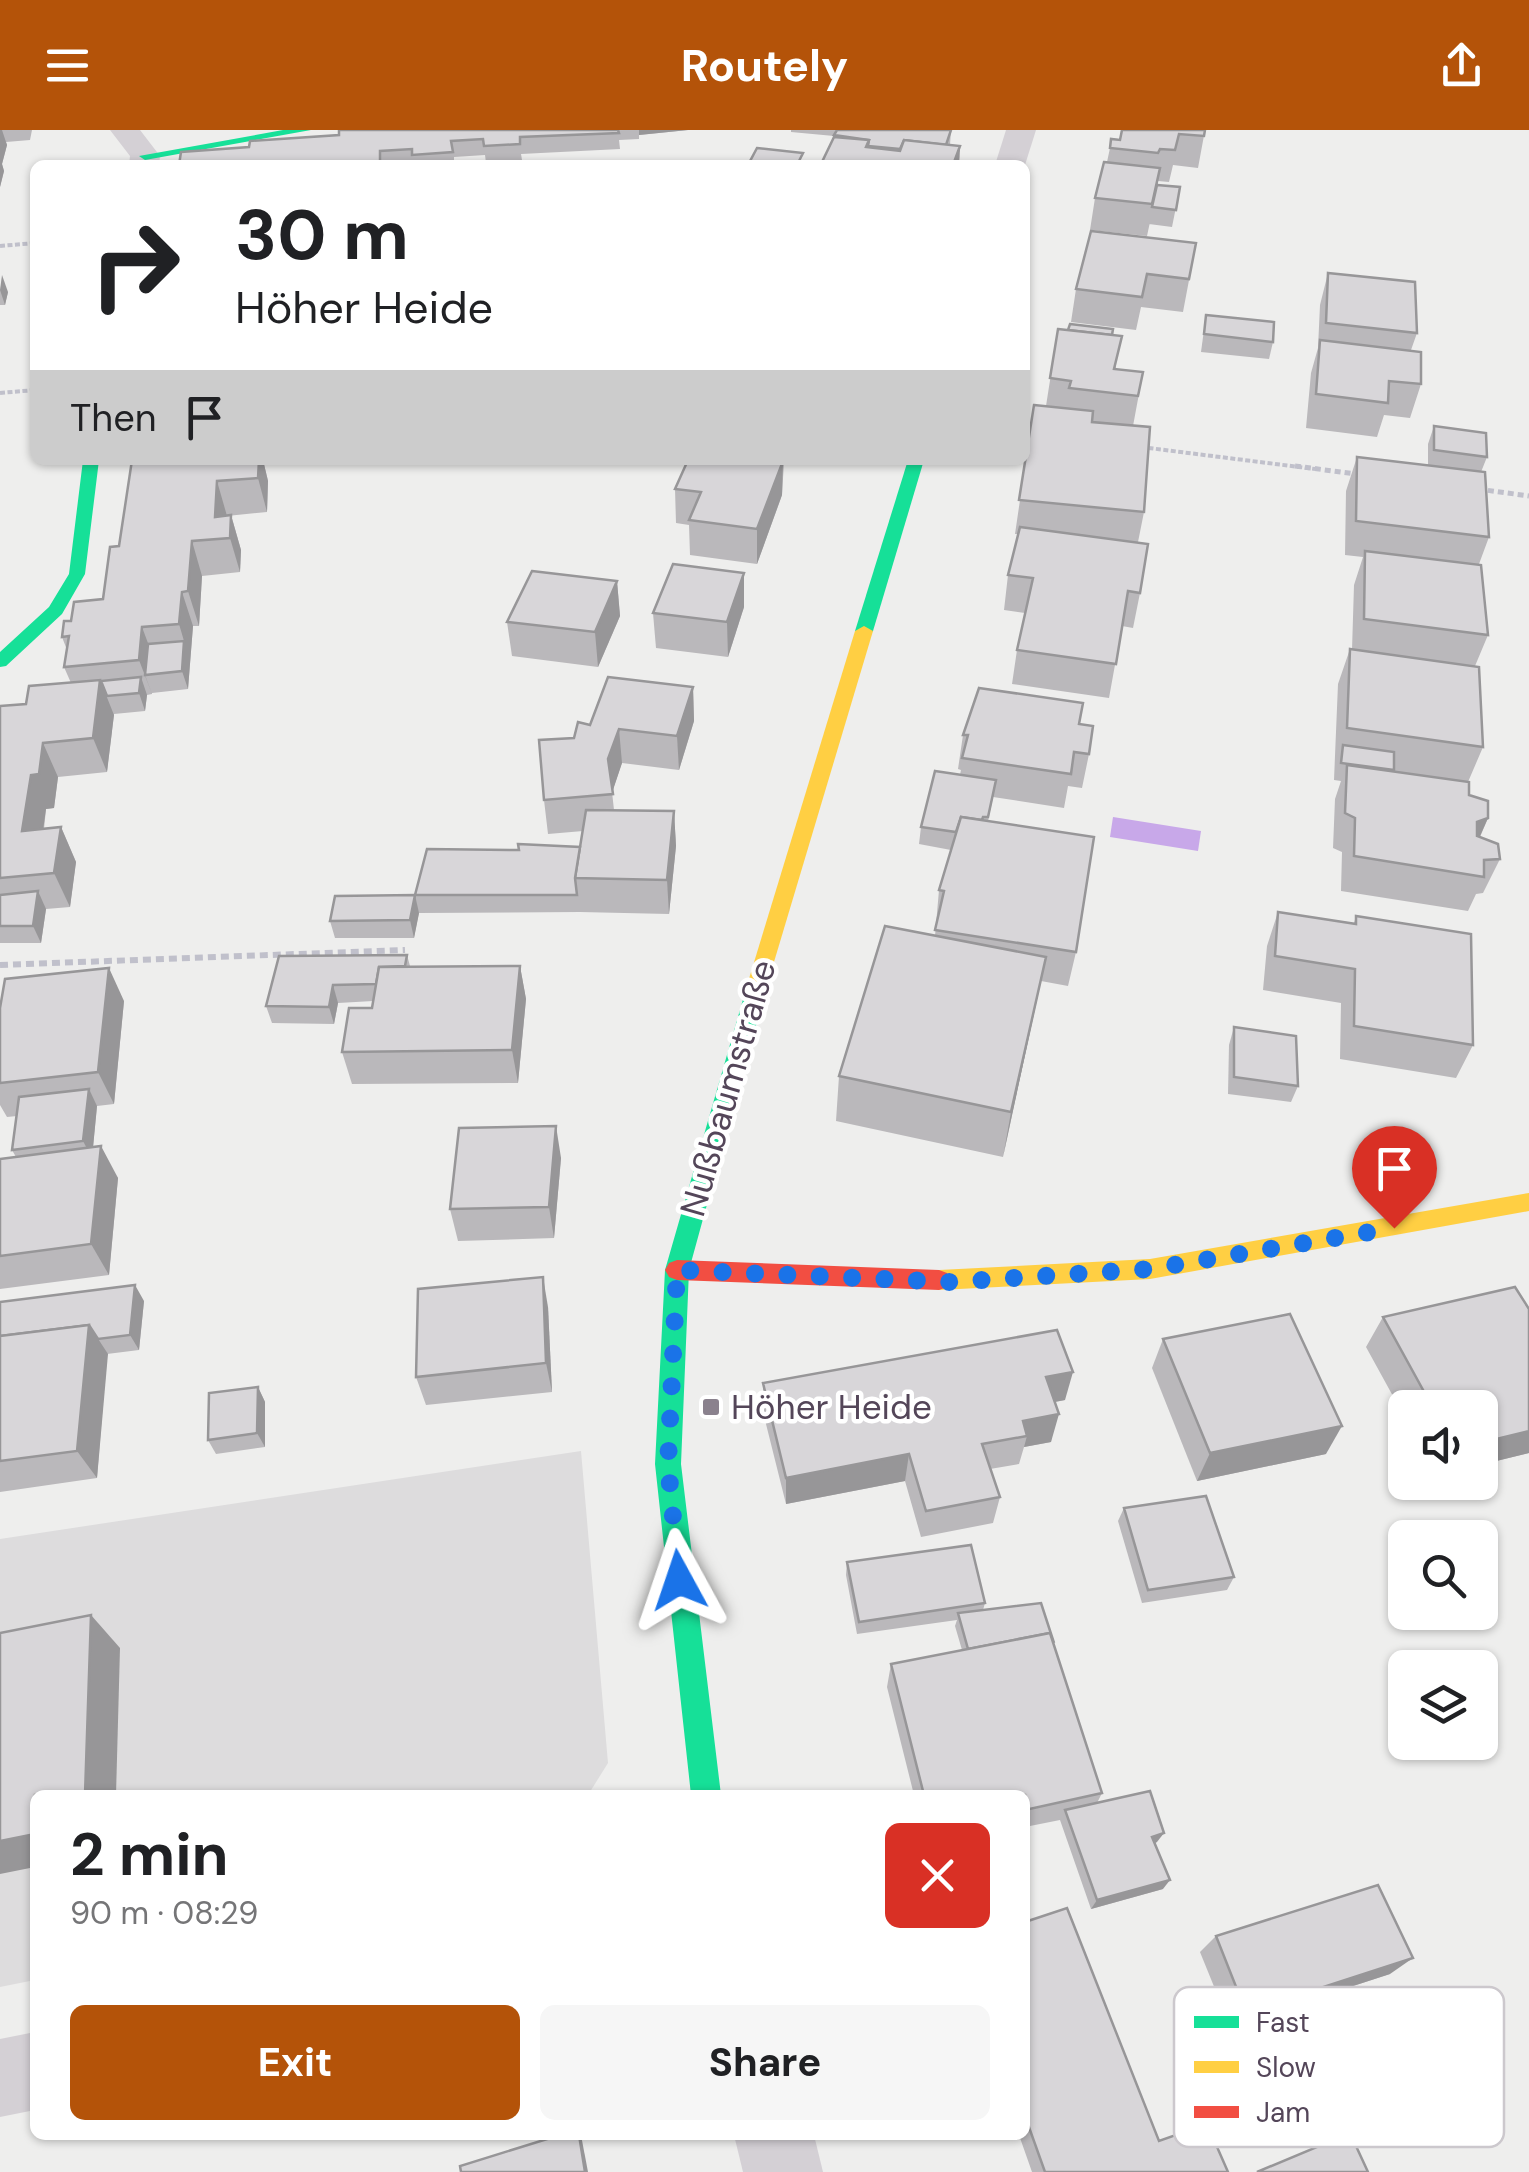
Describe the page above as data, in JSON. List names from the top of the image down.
{
  "streets": {
    "street": ["Nußbaumstraße"]
  },
  "places": {
    "transit": ["Höher Heide"]
  },
  "legend": ["Fast", "Slow", "Jam"],
  "page": {
    "header": "Routely",
    "turn": ["30 m", "Höher Heide"],
    "then": "Then",
    "heading": ["2 min", "90 m · 08:29"],
    "buttons": ["Exit", "Share"]
  }
}
